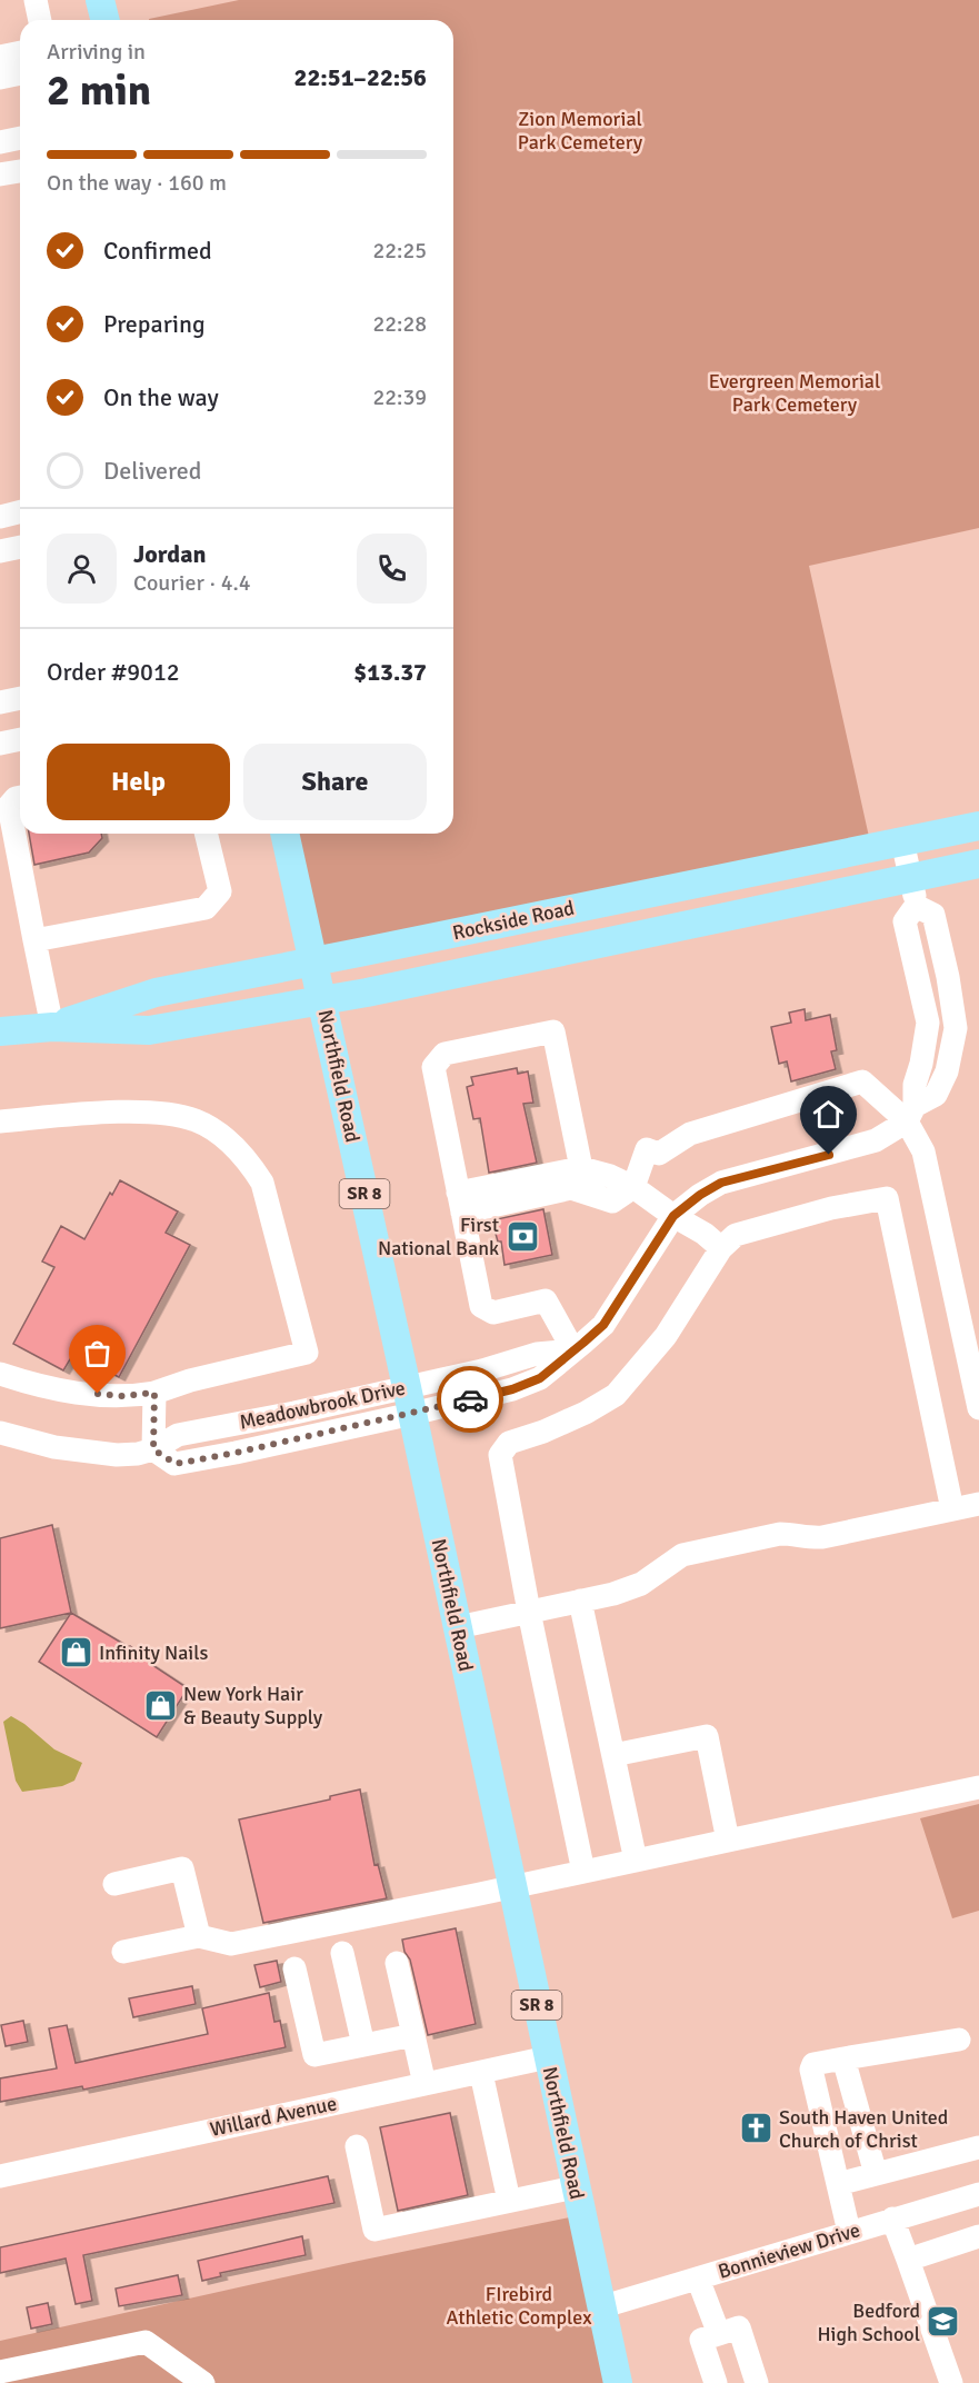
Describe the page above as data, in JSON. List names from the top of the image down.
{
  "streets": {
    "main road": ["Rockside Road", "Northfield Road", "SR 8"],
    "street": ["Meadowbrook Drive", "Willard Avenue", "Bonnieview Drive"]
  },
  "crossings": [
    ["Rockside Road", "Northfield Road"],
    ["Northfield Road", "Meadowbrook Drive"],
    ["Northfield Road", "Willard Avenue"],
    ["Northfield Road", "Bonnieview Drive"]
  ],
  "parks": ["Zion Memorial Park Cemetery", "Evergreen Memorial Park Cemetery", "FIrebird Athletic Complex"],
  "places": {
    "bank": ["First National Bank"],
    "shop": ["Infinity Nails", "New York Hair & Beauty Supply"],
    "church": ["South Haven United Church of Christ"],
    "school or university": ["Bedford High School"]
  },
  "page": {
    "heading": ["2 min", "Arriving in", "22:51–22:56"],
    "panel": [
      "Jordan",
      "Courier · 4.4",
      "Order #9012",
      "$13.37"
    ],
    "bar": "On the way · 160 m",
    "list": [
      ["Confirmed", "22:25"],
      ["Preparing", "22:28"],
      ["On the way", "22:39"],
      "Delivered"
    ],
    "buttons": ["Help", "Share"]
  }
}
